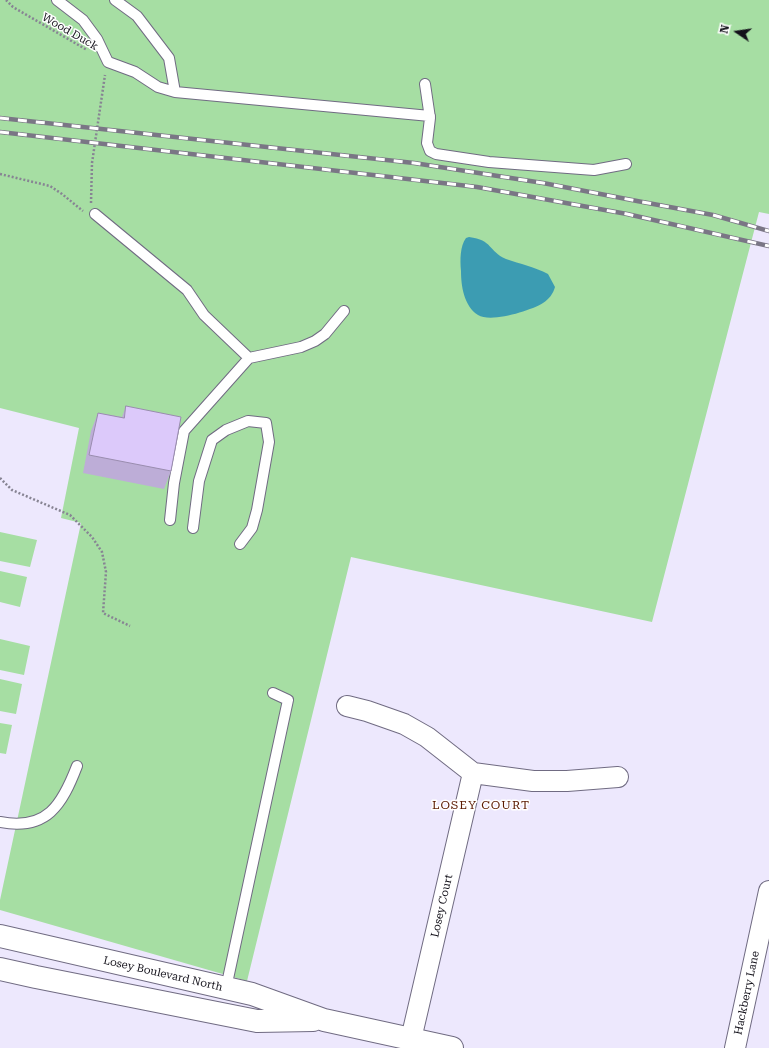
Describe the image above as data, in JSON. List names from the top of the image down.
{
  "streets": {
    "main road": ["Losey Boulevard North"],
    "street": ["Losey Court", "Hackberry Lane"],
    "path": ["Wood Duck"]
  },
  "crossings": [
    ["Losey Court", "Losey Boulevard North"]
  ],
  "districts": ["LOSEY COURT"],
  "north": "left"
}
